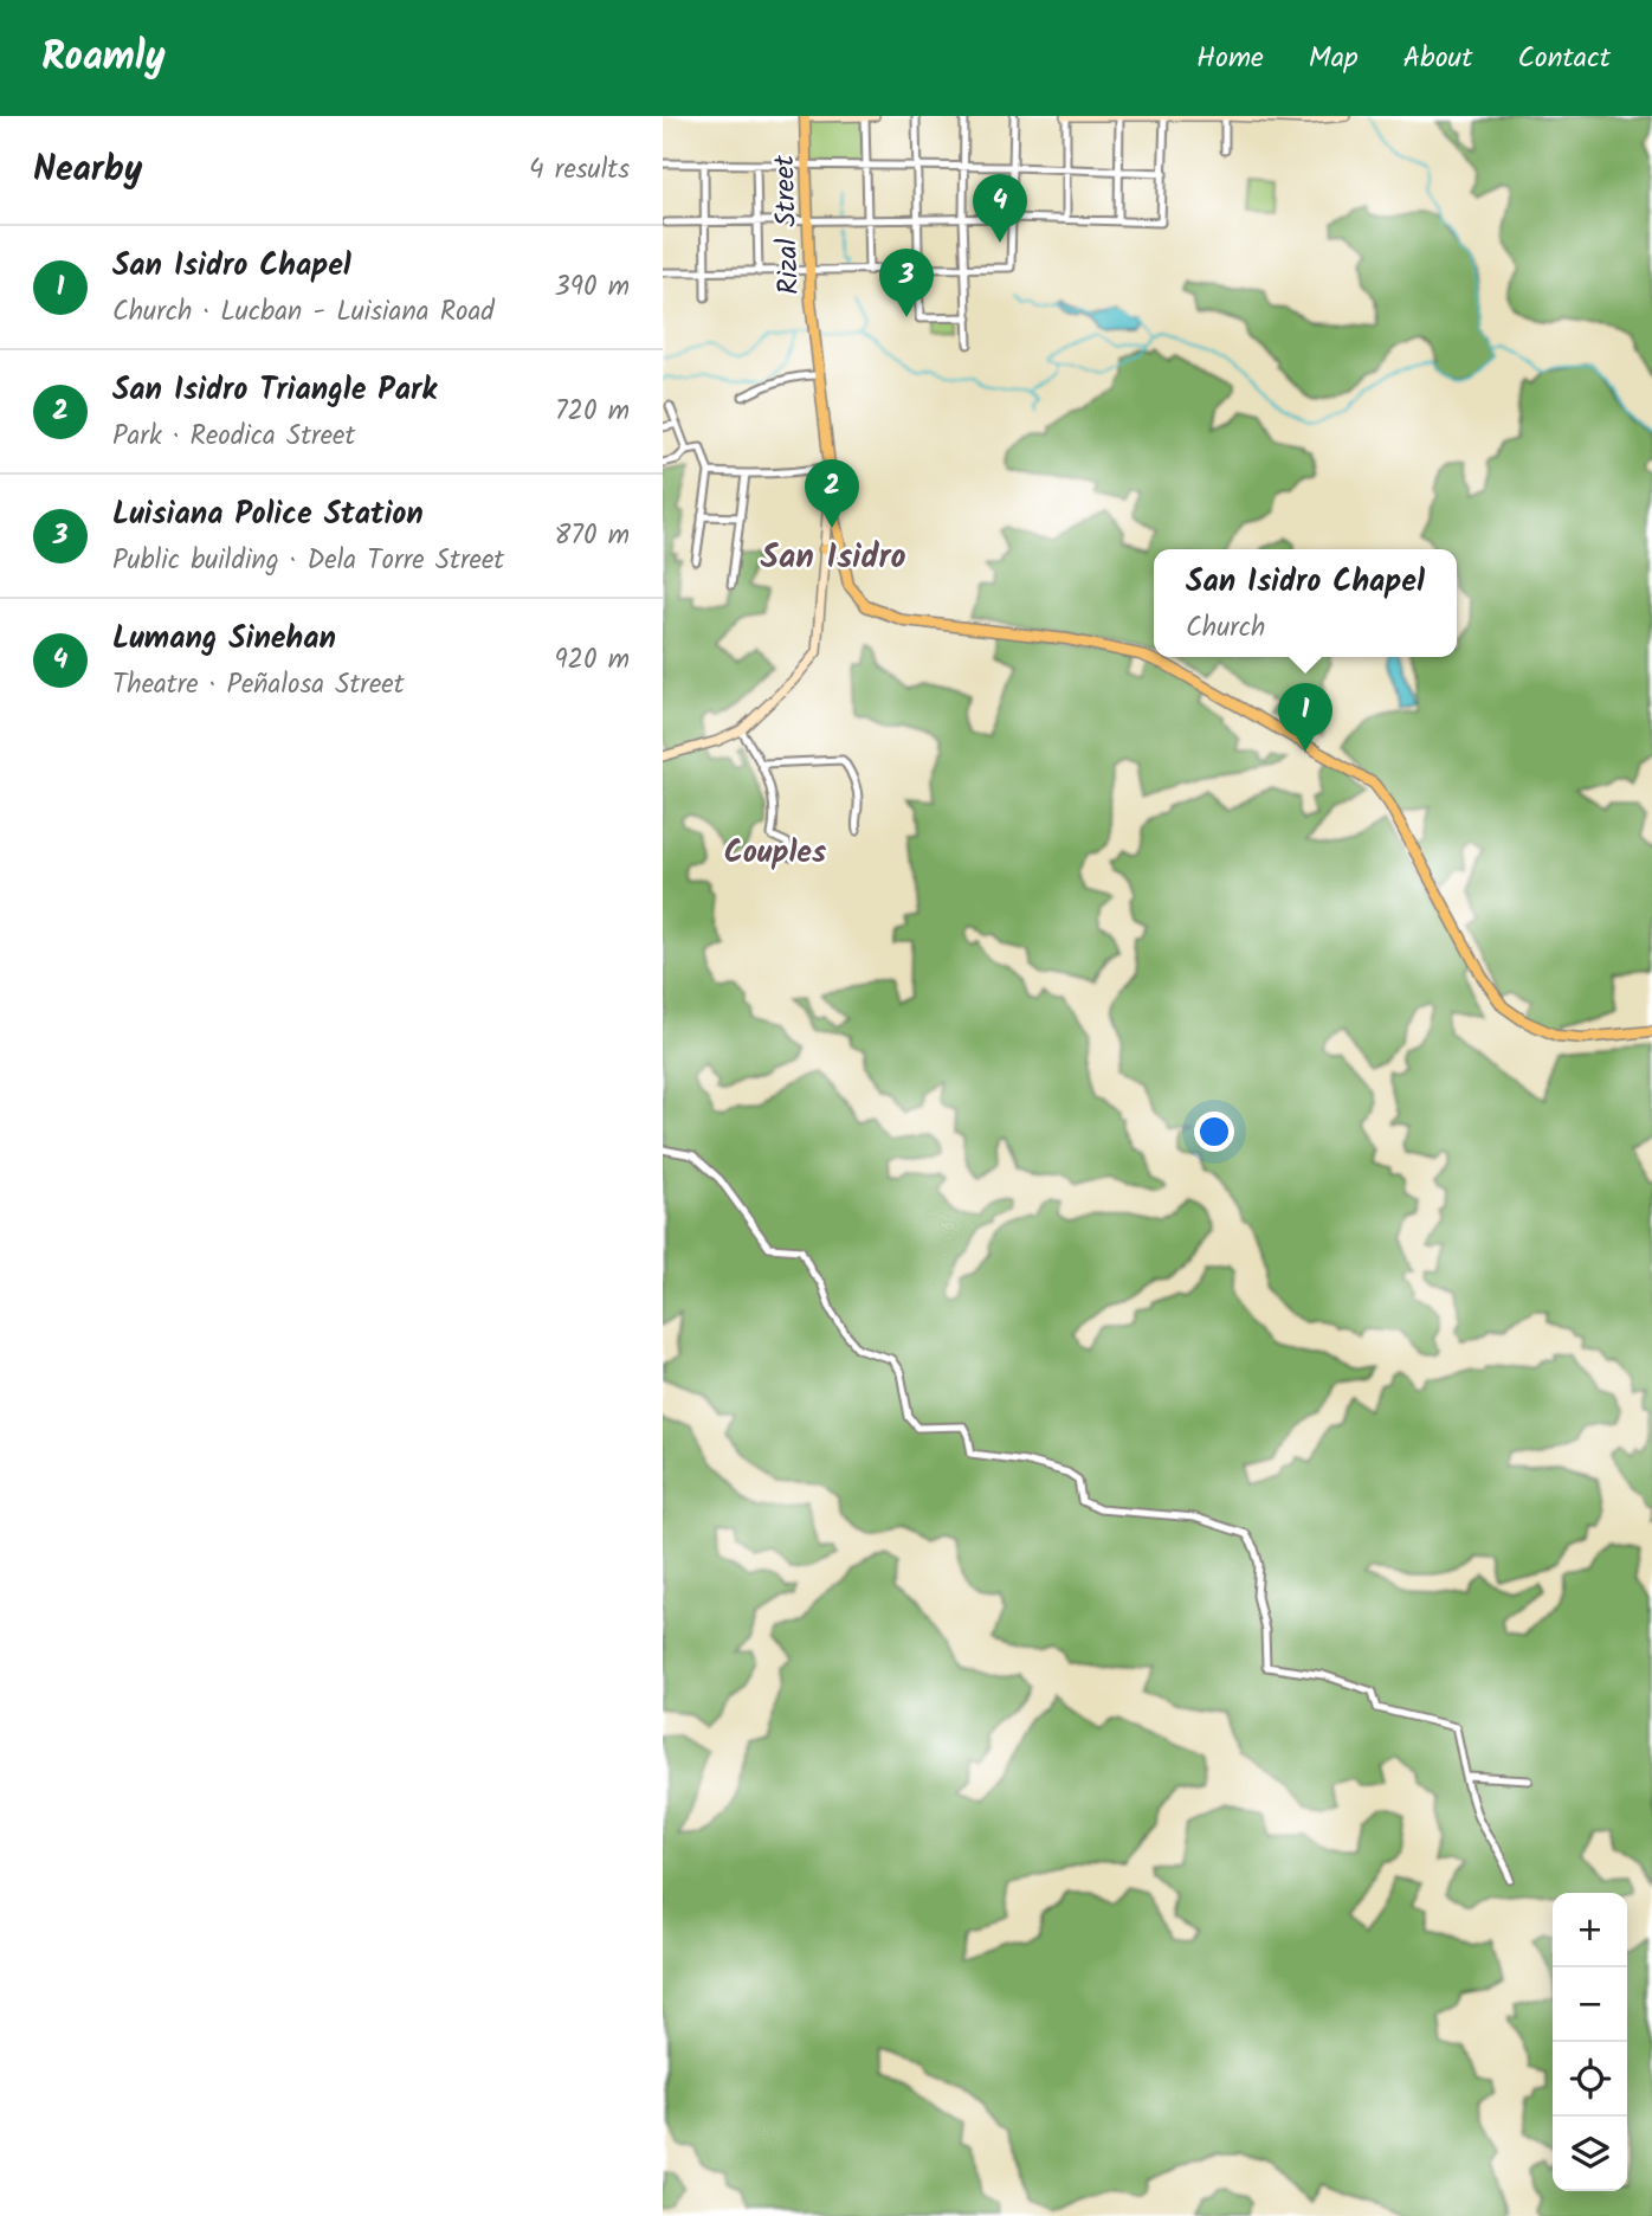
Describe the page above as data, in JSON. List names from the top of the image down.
{
  "streets": {
    "main road": ["Rizal Street"]
  },
  "districts": ["San Isidro", "Couples"],
  "page": {
    "header": "Roamly",
    "nav": [
      "Home",
      "Map",
      "About",
      "Contact"
    ],
    "heading": ["Nearby", "4 results"],
    "pins": [
      "4",
      "3",
      "2",
      "1"
    ],
    "list": [
      {
        "mark": "1",
        "name": "San Isidro Chapel",
        "note": "Church · Lucban - Luisiana Road",
        "value": "390 m"
      },
      {
        "mark": "2",
        "name": "San Isidro Triangle Park",
        "note": "Park · Reodica Street",
        "value": "720 m"
      },
      {
        "mark": "3",
        "name": "Luisiana Police Station",
        "note": "Public building · Dela Torre Street",
        "value": "870 m"
      },
      {
        "mark": "4",
        "name": "Lumang Sinehan",
        "note": "Theatre · Peñalosa Street",
        "value": "920 m"
      }
    ],
    "popup": ["San Isidro Chapel", "Church"],
    "map_buttons": ["+", "−"]
  }
}
